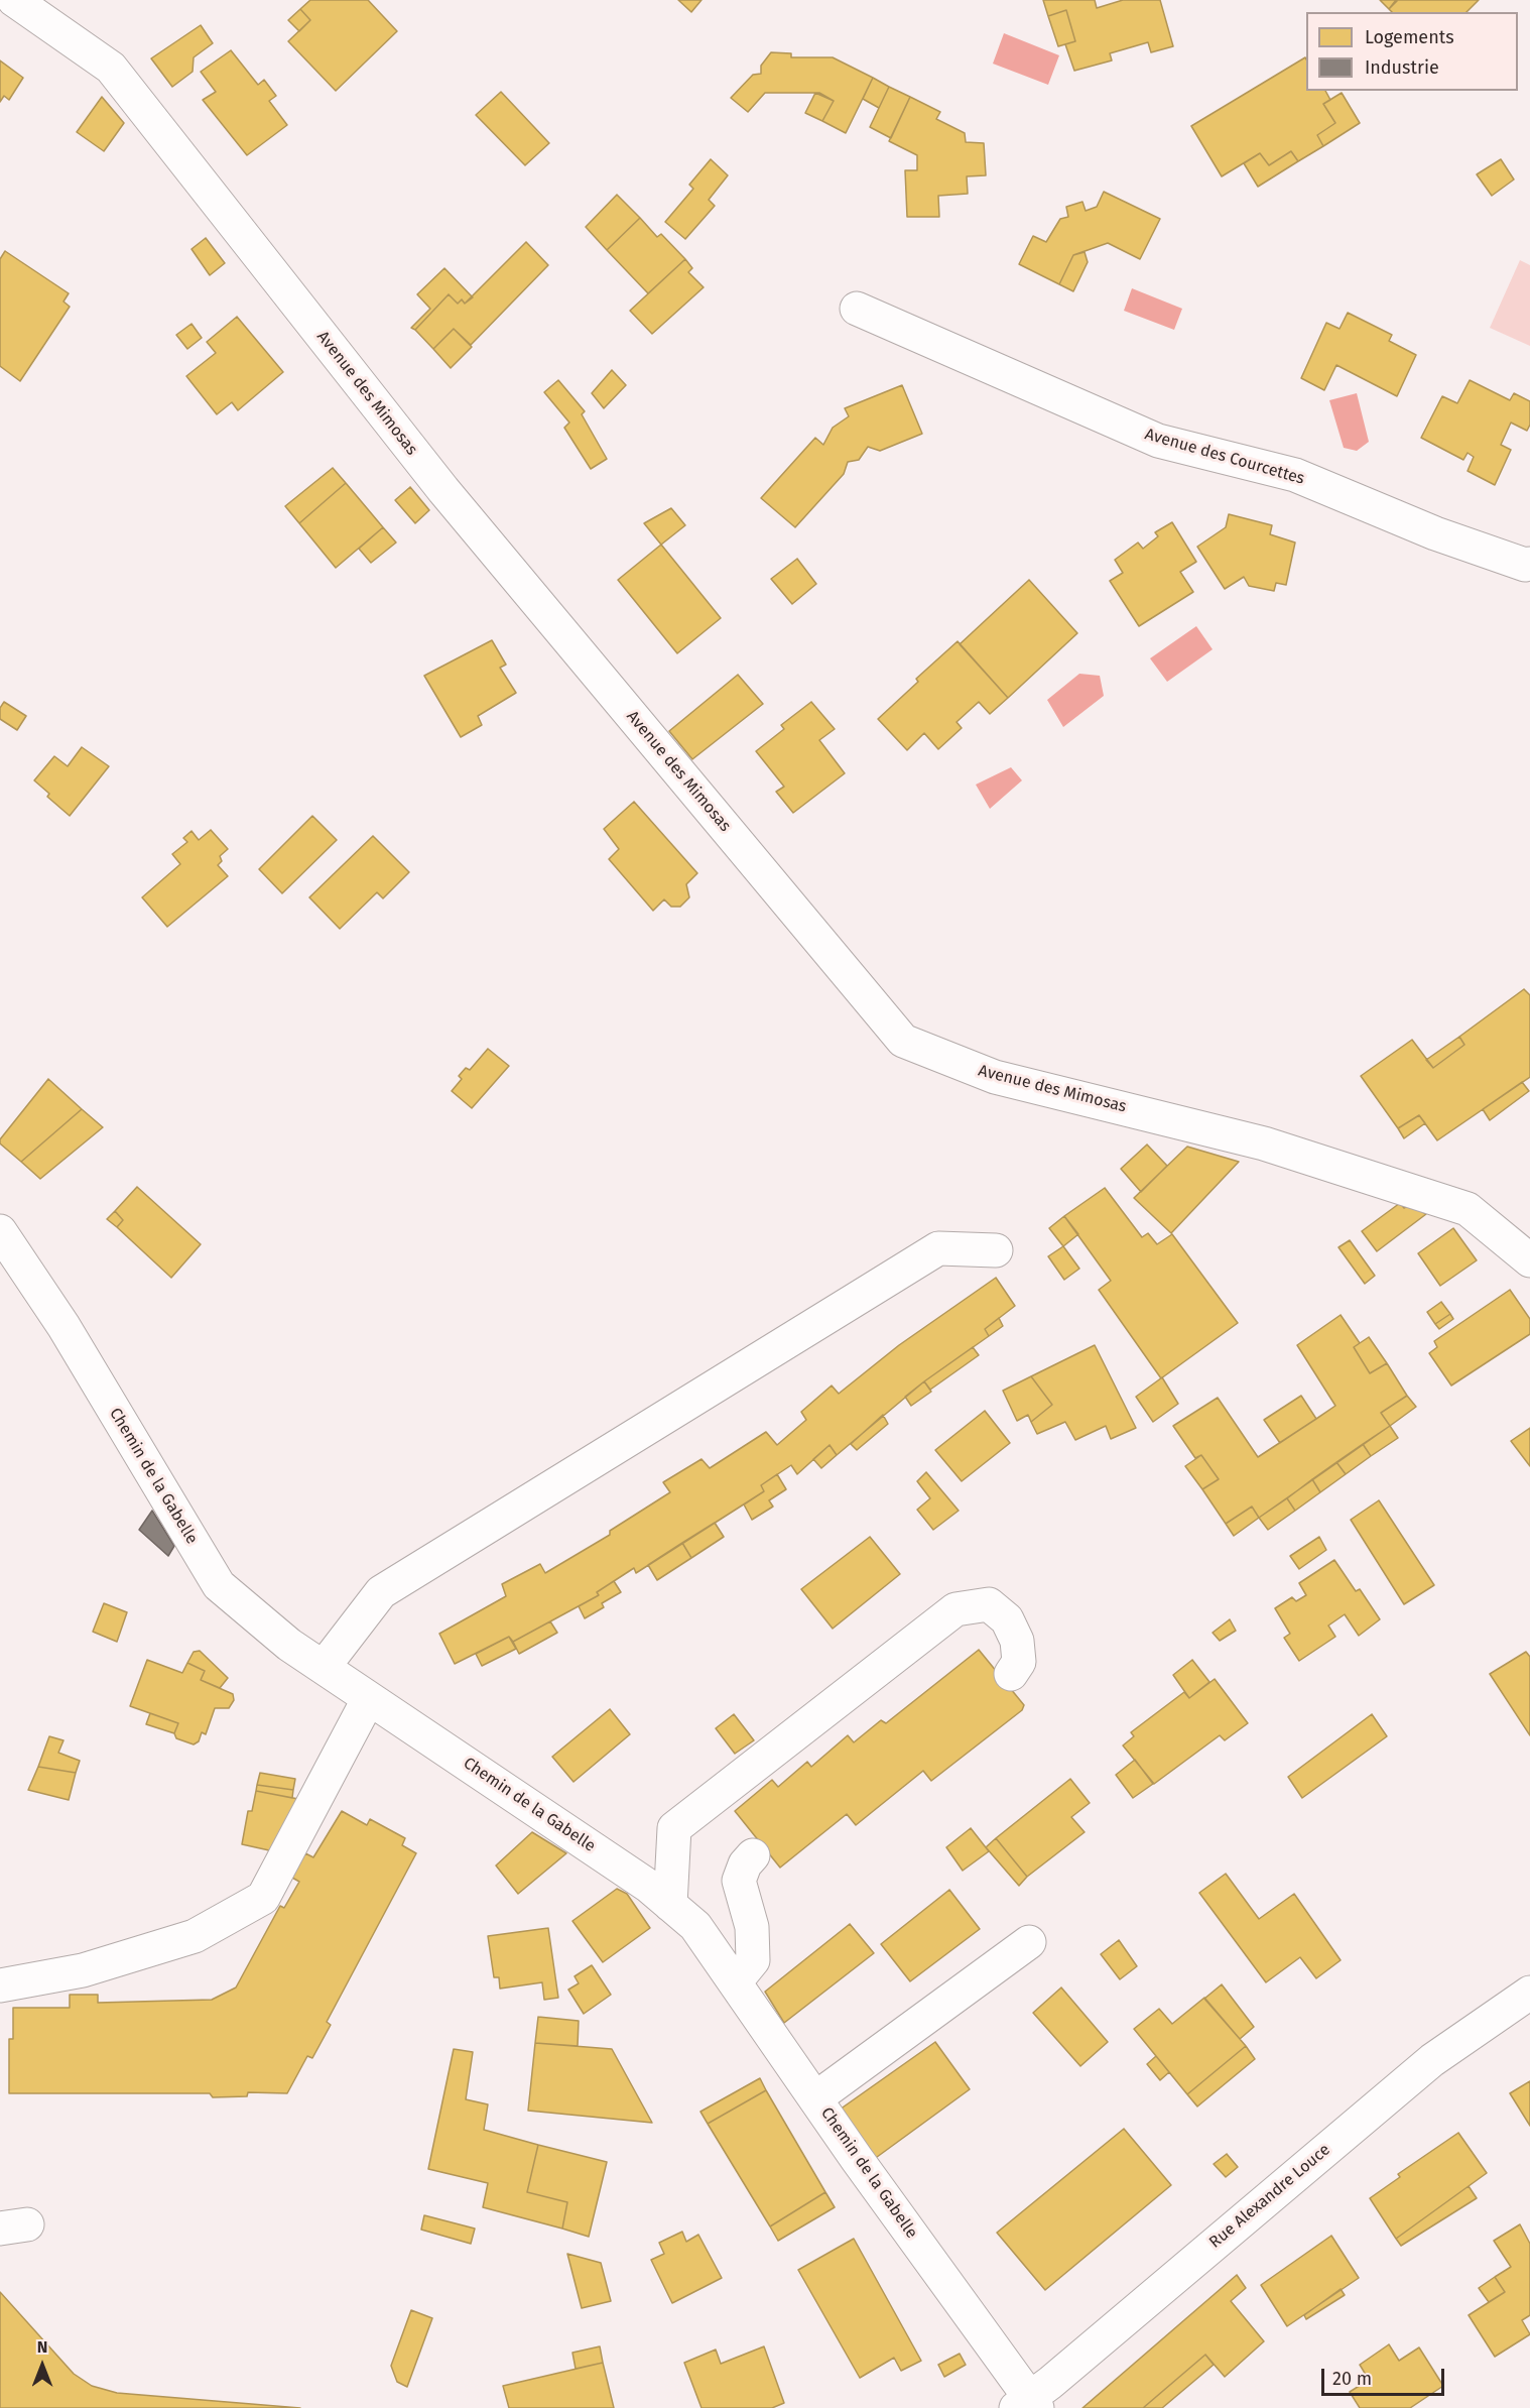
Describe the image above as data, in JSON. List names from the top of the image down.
{
  "streets": {
    "street": [
      "Avenue des Mimosas",
      "Avenue des Courcettes",
      "Chemin de la Gabelle",
      "Rue Alexandre Louce"
    ]
  },
  "crossings": [
    ["Chemin de la Gabelle", "Rue Alexandre Louce"]
  ],
  "legend": ["Logements", "Industrie"],
  "scale_bar": "20 m",
  "north": "top"
}
